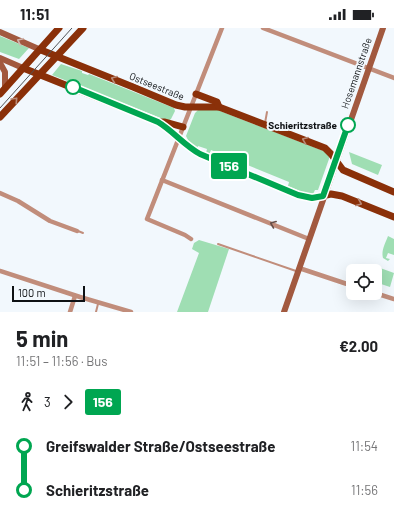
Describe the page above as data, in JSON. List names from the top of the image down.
{
  "streets": {
    "main road": ["Ostseestraße"],
    "street": ["Hosemannstraße"]
  },
  "crossings": [
    ["Hosemannstraße", "Ostseestraße"]
  ],
  "places": ["Schieritzstraße"],
  "lines": ["bus line 156"],
  "scale_bar": "100 m",
  "page": {
    "status": "11:51",
    "on_map": "156",
    "scale": "100 m",
    "heading": ["5 min", "11:51 – 11:56 · Bus", "€2.00"],
    "legs": ["3", "156"],
    "list": [
      {
        "name": "Greifswalder Straße/Ostseestraße",
        "value": "11:54"
      },
      {
        "name": "Schieritzstraße",
        "value": "11:56"
      }
    ]
  }
}
